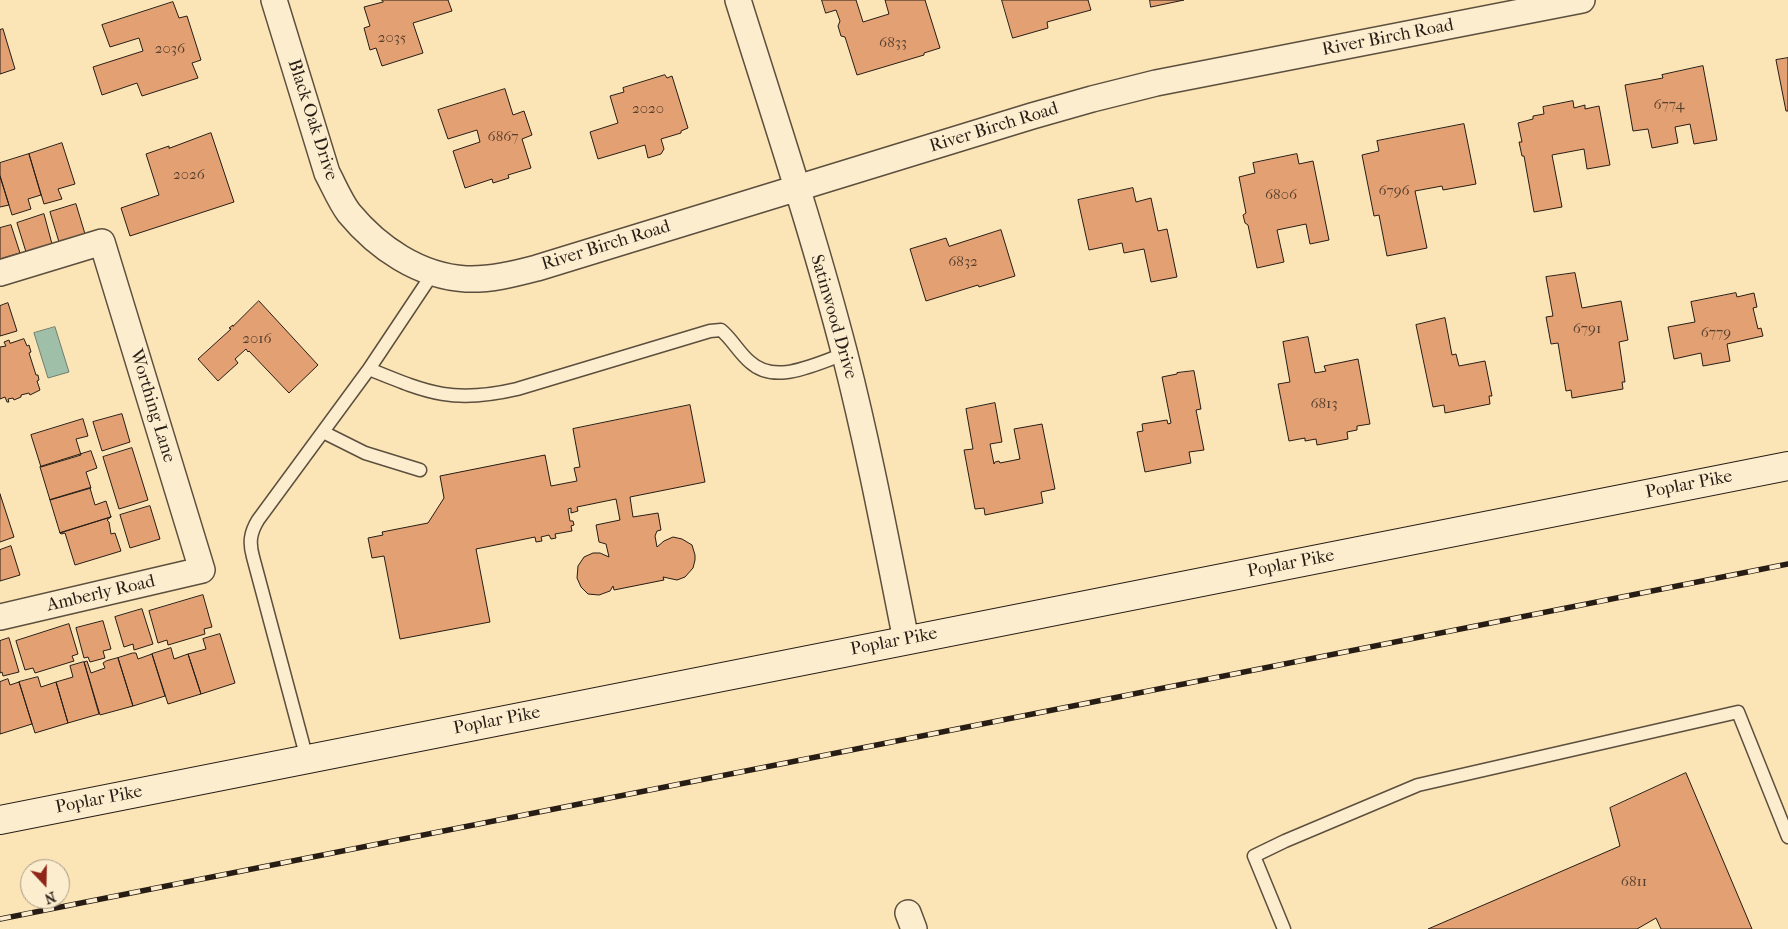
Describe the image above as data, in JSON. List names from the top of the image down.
{
  "streets": {
    "main road": ["Poplar Pike"],
    "street": [
      "River Birch Road",
      "Black Oak Drive",
      "Satinwood Drive",
      "Worthing Lane",
      "Amberly Road"
    ]
  },
  "crossings": [
    ["River Birch Road", "Black Oak Drive"],
    ["River Birch Road", "Satinwood Drive"],
    ["Satinwood Drive", "Poplar Pike"],
    ["Worthing Lane", "Amberly Road"]
  ],
  "house_numbers": [
    "2035",
    "6833",
    "2036",
    "6774",
    "2020",
    "6867",
    "2026",
    "6796",
    "6806",
    "6832",
    "6791",
    "6779",
    "2016",
    "6813",
    "6811"
  ],
  "north": "bottom"
}
